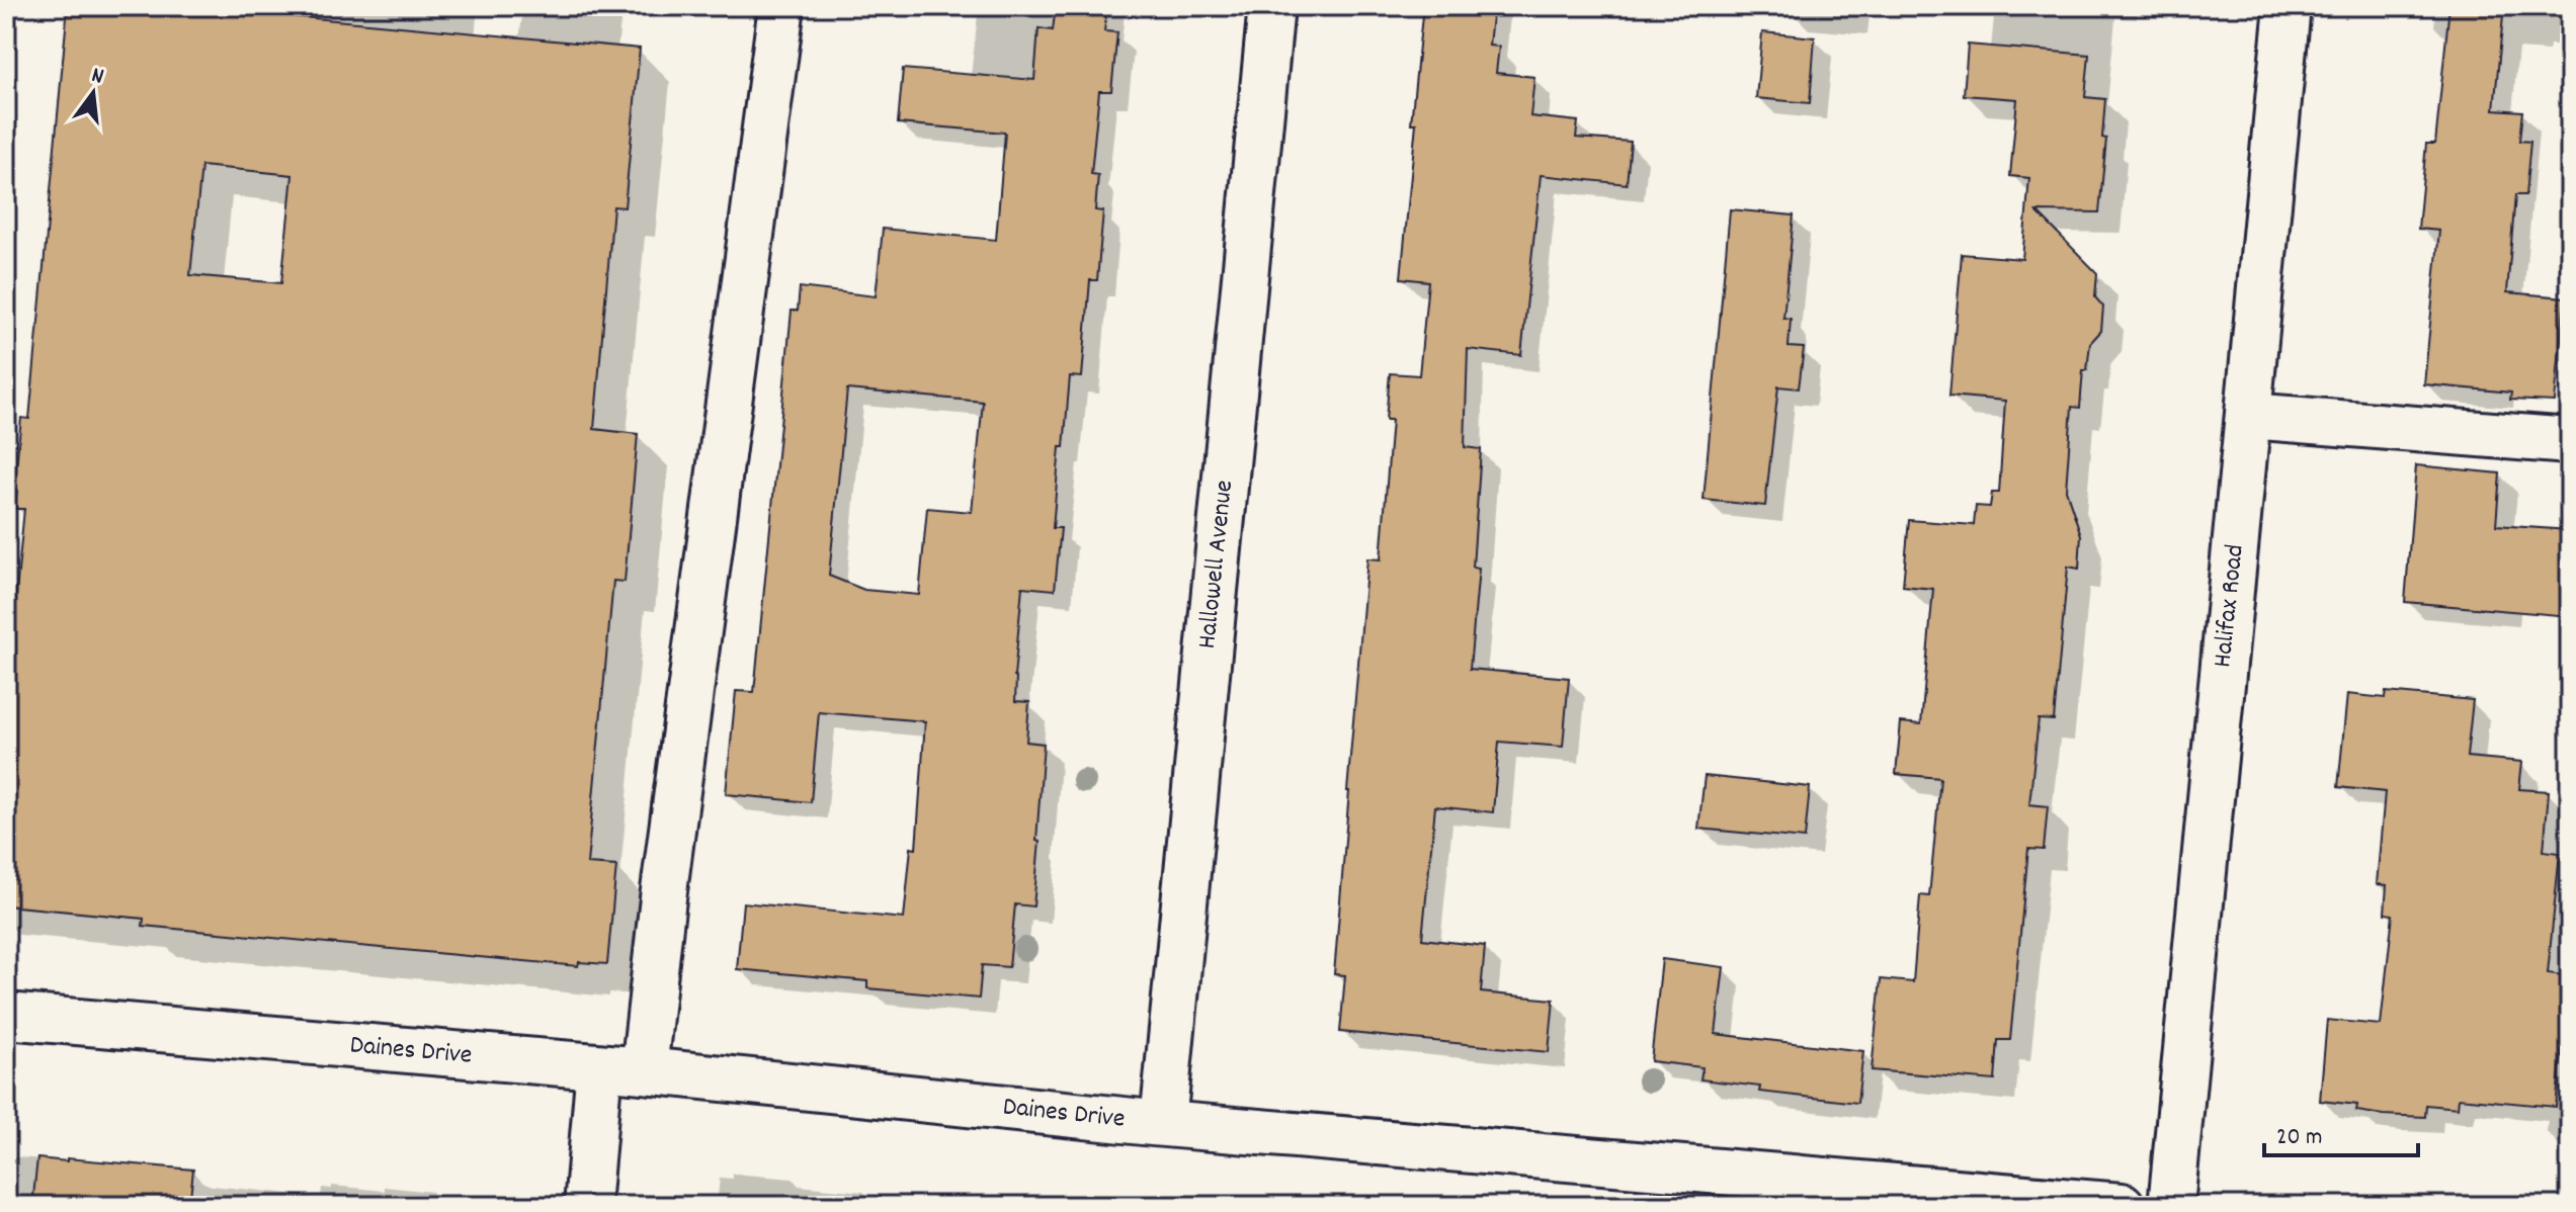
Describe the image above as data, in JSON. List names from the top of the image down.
{
  "streets": {
    "street": ["Hallowell Avenue", "Halifax Road", "Daines Drive"]
  },
  "crossings": [
    ["Hallowell Avenue", "Daines Drive"]
  ],
  "scale_bar": "20 m",
  "north": "top"
}
